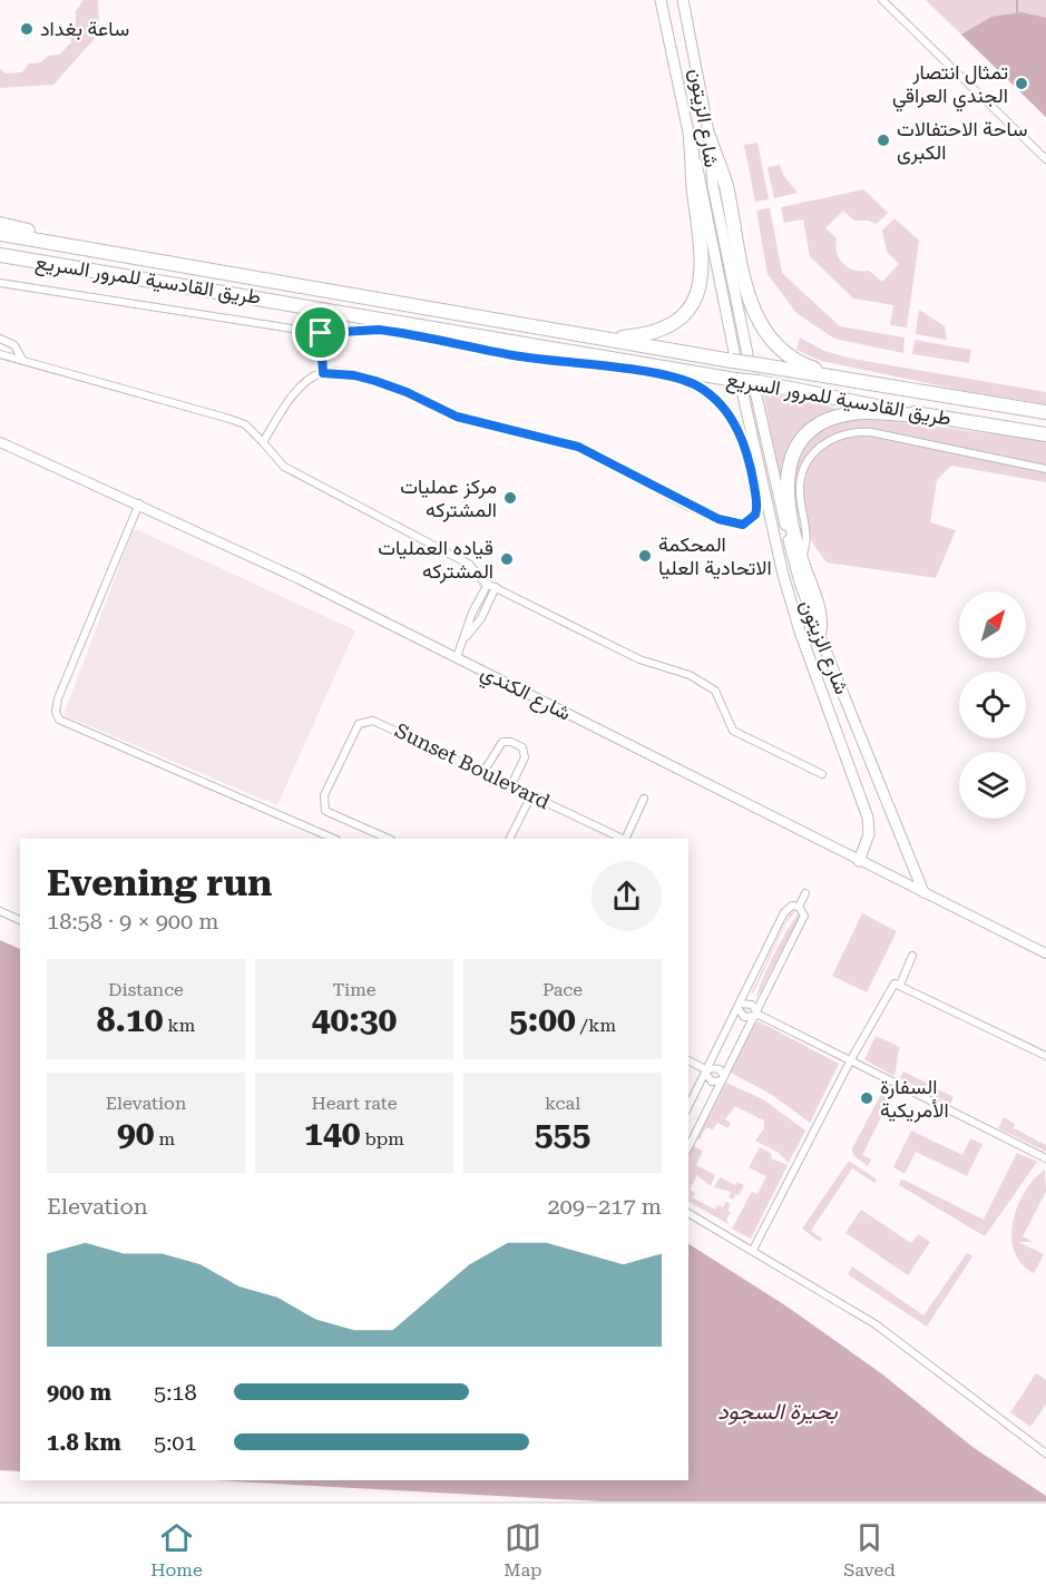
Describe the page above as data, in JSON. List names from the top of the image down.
{
  "streets": {
    "highway": ["طريق القادسية للمرور السريع"],
    "main road": ["شارع الزيتون"],
    "street": ["شارع الكندي", "Sunset Boulevard"]
  },
  "crossings": [
    ["شارع الزيتون", "طريق القادسية للمرور السريع"],
    ["شارع الزيتون", "شارع الكندي"]
  ],
  "water": ["بحيرة السجود"],
  "places": [
    "ساعة بغداد",
    "تمثال انتصار الجندي العراقي",
    "ساحة الاحتفالات الكبرى",
    "مركز عمليات المشتركه",
    "المحكمة الاتحادية العليا",
    "قياده العمليات المشتركه",
    "السفارة الأمريكية"
  ],
  "north": "top right",
  "page": {
    "heading": ["Evening run", "18:58 · 9 × 900 m"],
    "stats": [
      ["Distance", "8.10 km"],
      ["Time", "40:30"],
      ["Pace", "5:00 /km"],
      ["Elevation", "90 m"],
      ["Heart rate", "140 bpm"],
      ["kcal", "555"]
    ],
    "chart": ["Elevation", "209–217 m"],
    "list": [
      {
        "name": "900 m",
        "note": "5:18"
      },
      {
        "name": "1.8 km",
        "note": "5:01"
      }
    ],
    "tabs": ["Home", "Map", "Saved"]
  }
}
